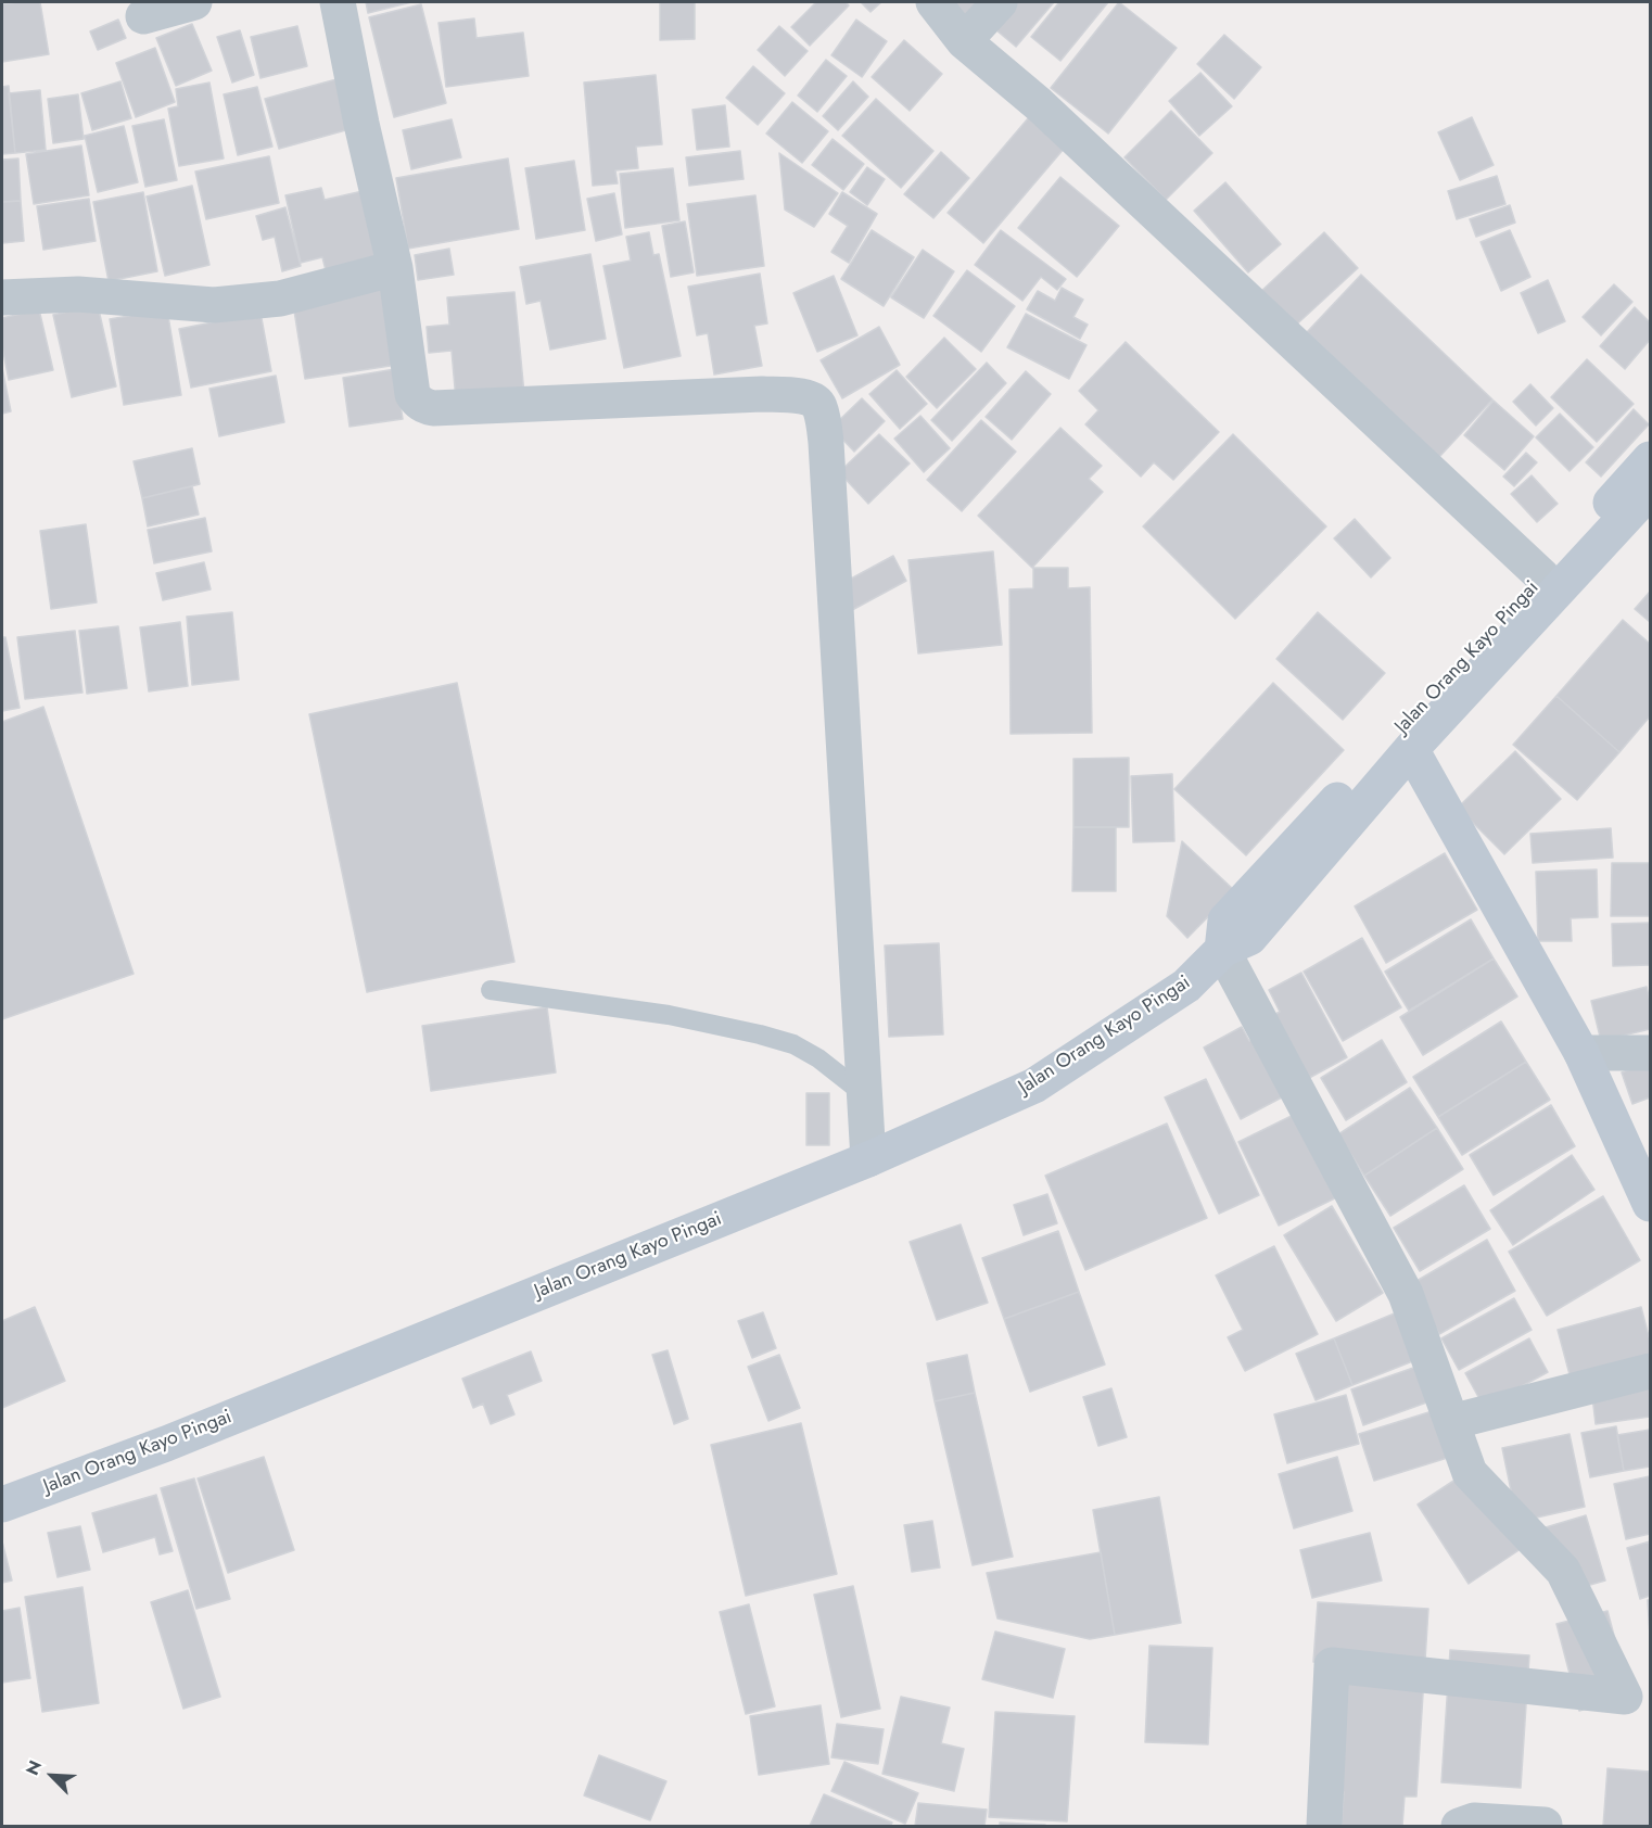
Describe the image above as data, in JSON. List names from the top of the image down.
{
  "streets": {
    "main road": ["Jalan Orang Kayo Pingai"]
  },
  "north": "top left"
}
